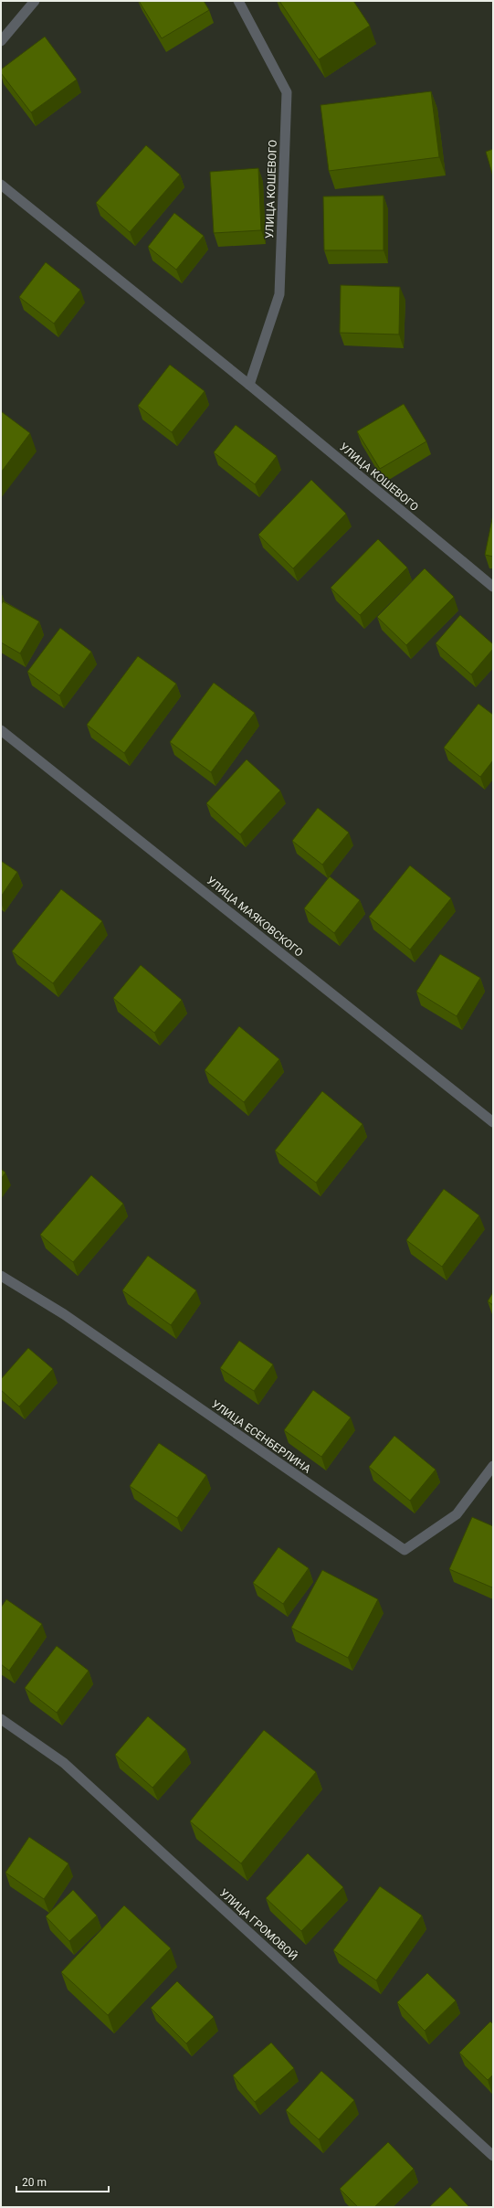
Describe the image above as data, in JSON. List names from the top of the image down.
{
  "streets": {
    "street": [
      "УЛИЦА КОШЕВОГО",
      "УЛИЦА МАЯКОВСКОГО",
      "УЛИЦА ЕСЕНБЕРЛИНА",
      "УЛИЦА ГРОМОВОЙ"
    ]
  },
  "scale_bar": "20 m"
}
